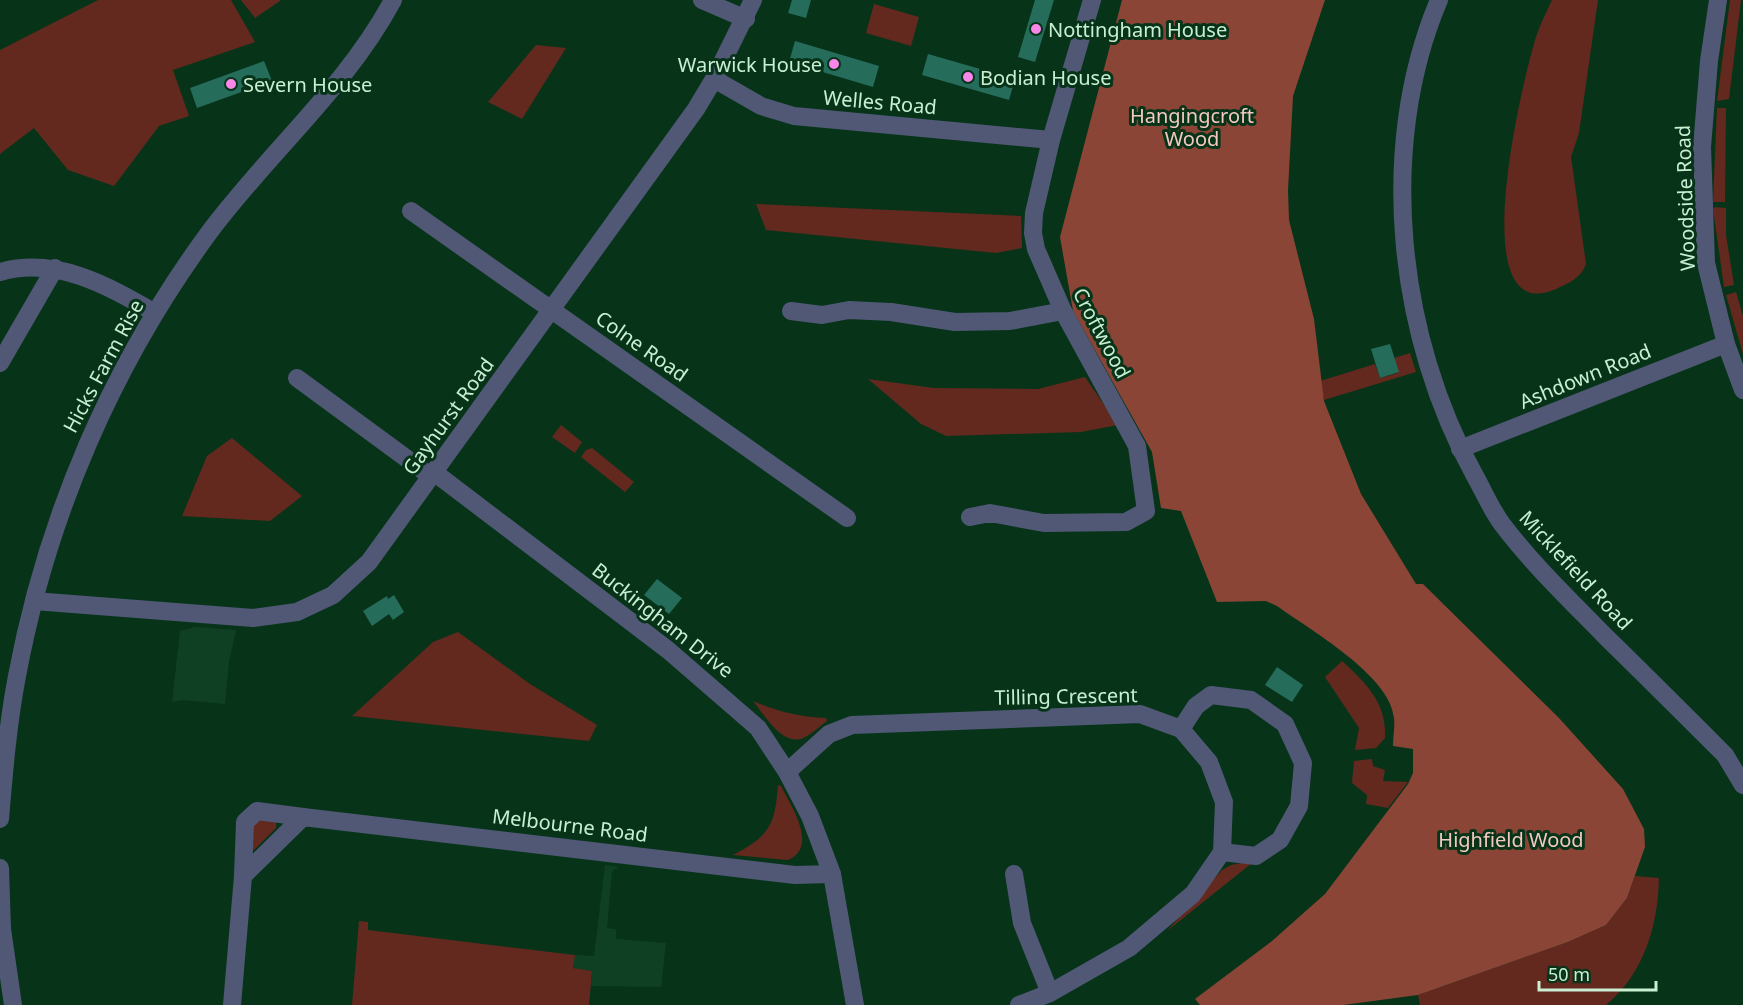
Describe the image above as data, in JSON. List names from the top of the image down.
{
  "streets": {
    "street": [
      "Welles Road",
      "Woodside Road",
      "Croftwood",
      "Colne Road",
      "Hicks Farm Rise",
      "Ashdown Road",
      "Gayhurst Road",
      "Micklefield Road",
      "Buckingham Drive",
      "Tilling Crescent",
      "Melbourne Road"
    ]
  },
  "crossings": [
    ["Welles Road", "Croftwood"],
    ["Welles Road", "Gayhurst Road"],
    ["Woodside Road", "Ashdown Road"],
    ["Colne Road", "Gayhurst Road"],
    ["Hicks Farm Rise", "Gayhurst Road"],
    ["Ashdown Road", "Micklefield Road"],
    ["Gayhurst Road", "Buckingham Drive"],
    ["Buckingham Drive", "Tilling Crescent"],
    ["Buckingham Drive", "Melbourne Road"]
  ],
  "parks": ["Hangingcroft Wood", "Highfield Wood"],
  "places": [
    "Nottingham House",
    "Warwick House",
    "Bodian House",
    "Severn House"
  ],
  "scale_bar": "50 m"
}
